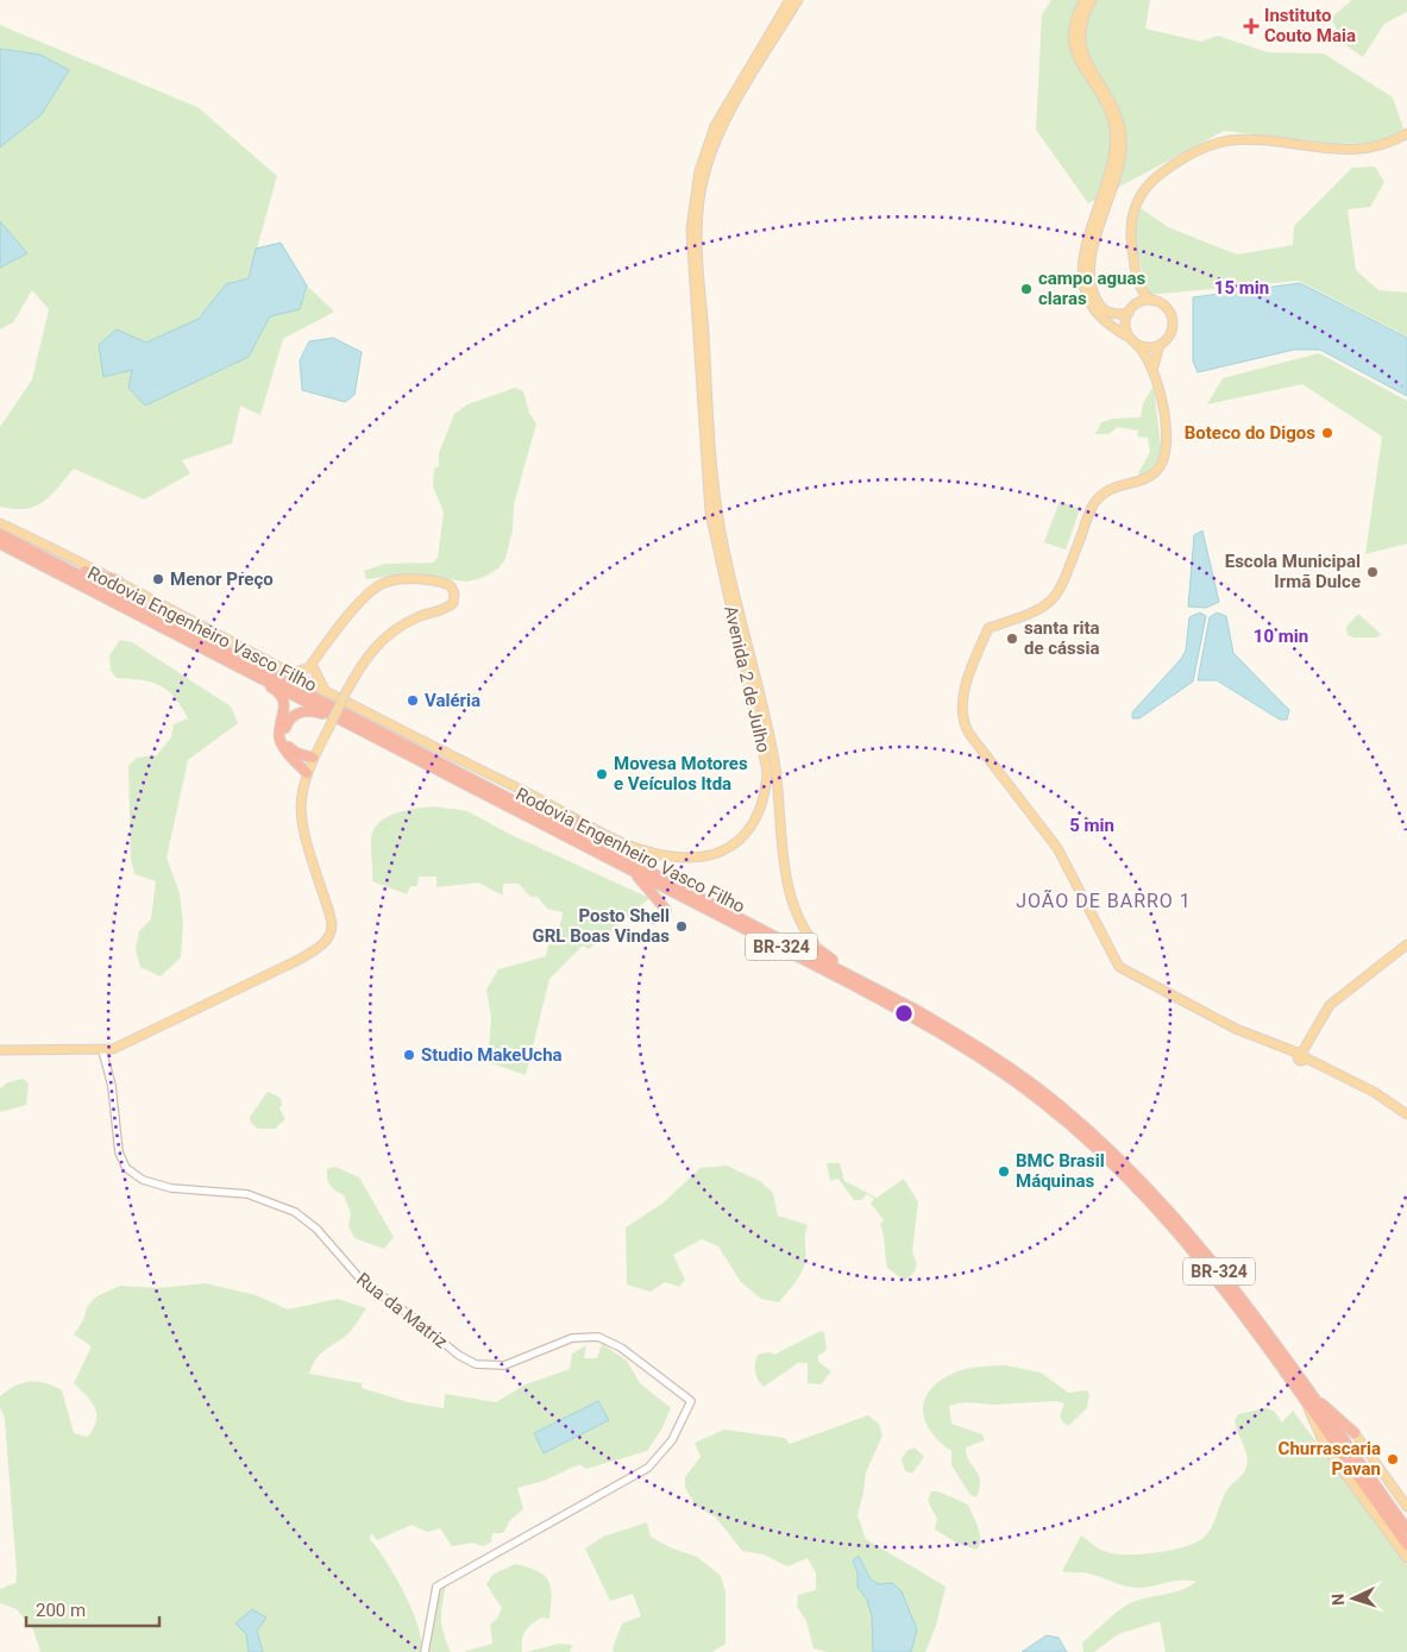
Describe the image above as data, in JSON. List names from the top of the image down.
{
  "streets": {
    "highway": ["Rodovia Engenheiro Vasco Filho", "BR-324"],
    "main road": ["Avenida 2 de Julho"],
    "street": ["Rua da Matriz"]
  },
  "districts": ["JOÃO DE BARRO 1"],
  "places": {
    "health": ["Instituto Couto Maia"],
    "other": [
      "campo aguas claras",
      "Boteco do Digos",
      "Escola Municipal Irmã Dulce",
      "Menor Preço",
      "santa rita de cássia",
      "Valéria",
      "Movesa Motores e Veículos ltda",
      "Posto Shell GRL Boas Vindas",
      "Studio MakeUcha",
      "BMC Brasil Máquinas",
      "Churrascaria Pavan"
    ]
  },
  "scale_bar": "200 m",
  "north": "left",
  "rings": ["15 min", "10 min", "5 min"]
}
